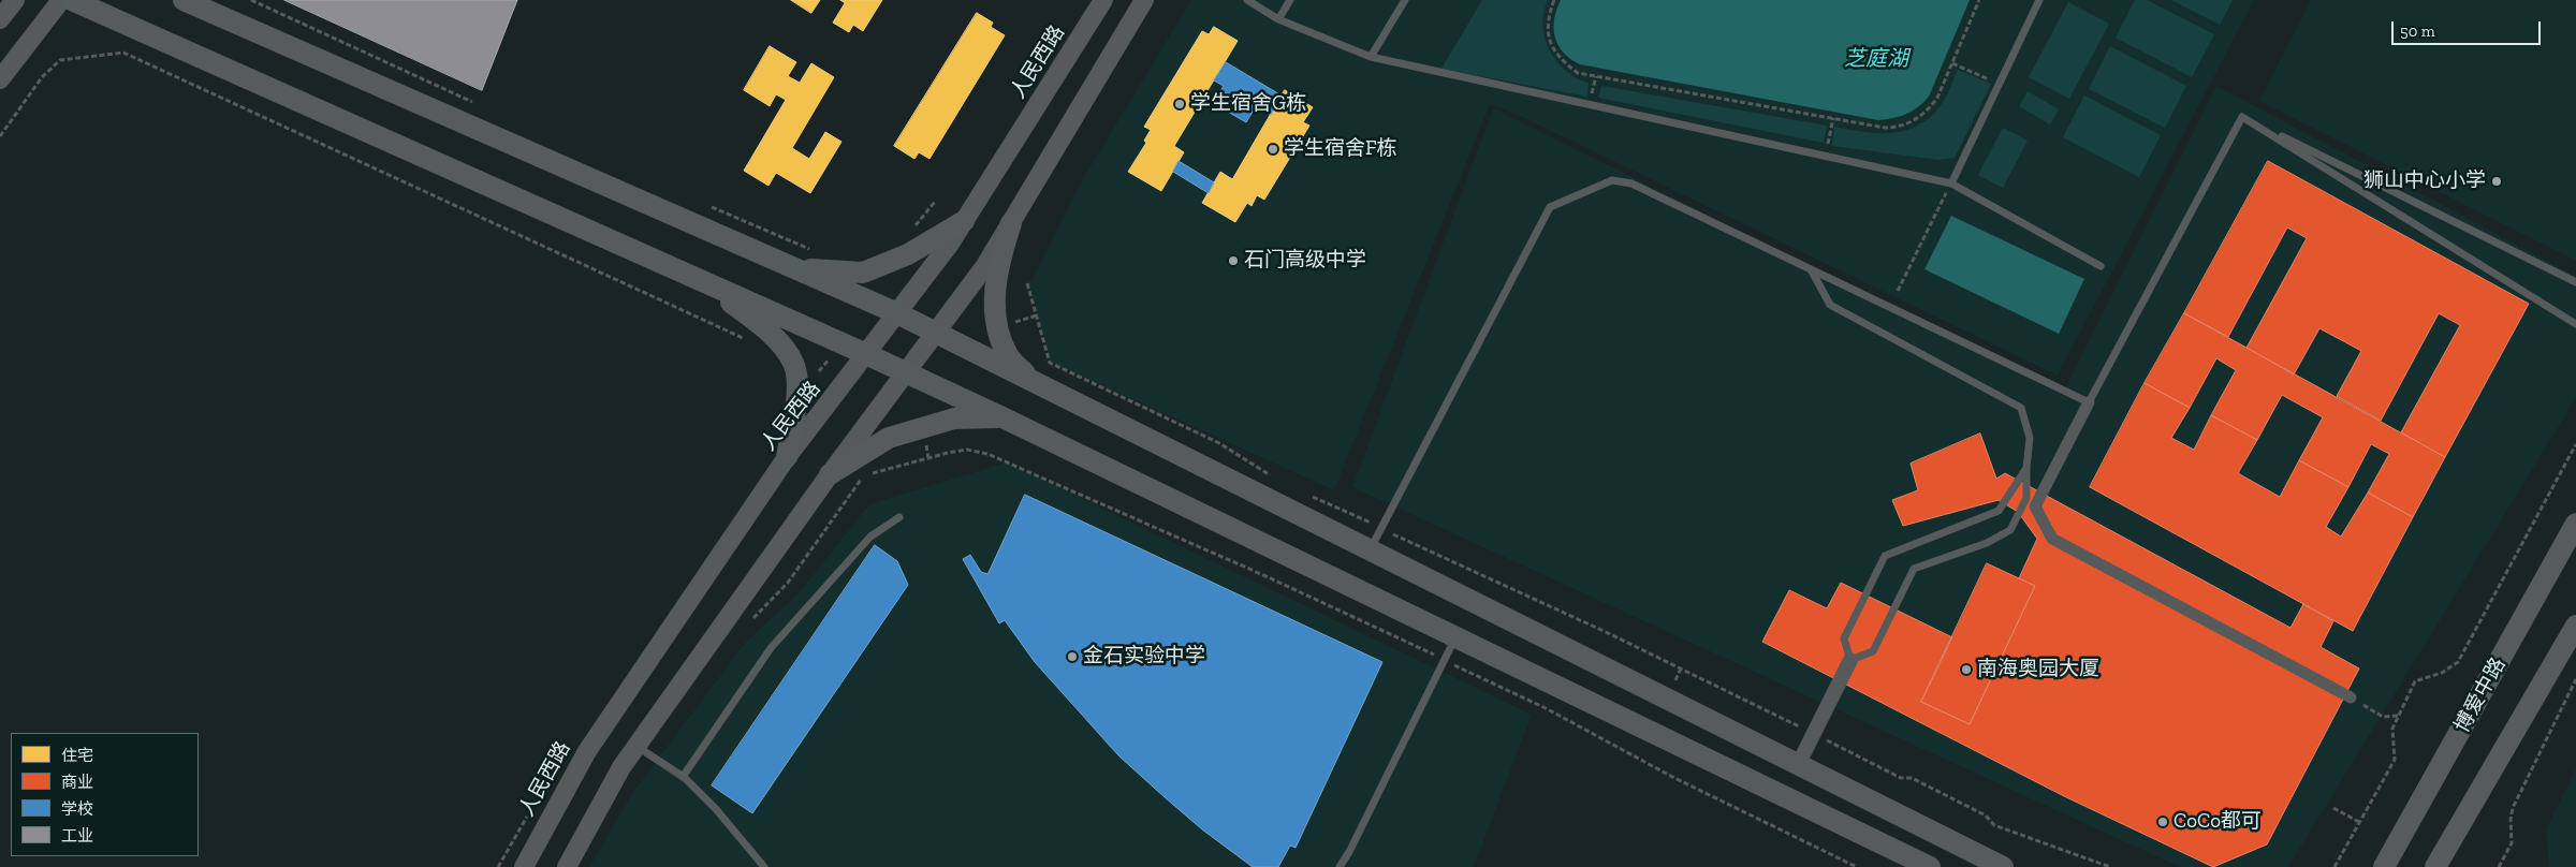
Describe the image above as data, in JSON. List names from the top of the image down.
{
  "streets": {
    "main road": ["博爱中路"],
    "street": ["人民西路"]
  },
  "water": ["芝庭湖"],
  "places": [
    "学生宿舍G栋",
    "学生宿舍F栋",
    "狮山中心小学",
    "石门高级中学",
    "金石实验中学",
    "南海奥园大厦",
    "CoCo都可"
  ],
  "legend": [
    "住宅",
    "商业",
    "学校",
    "工业"
  ],
  "scale_bar": "50 m"
}
